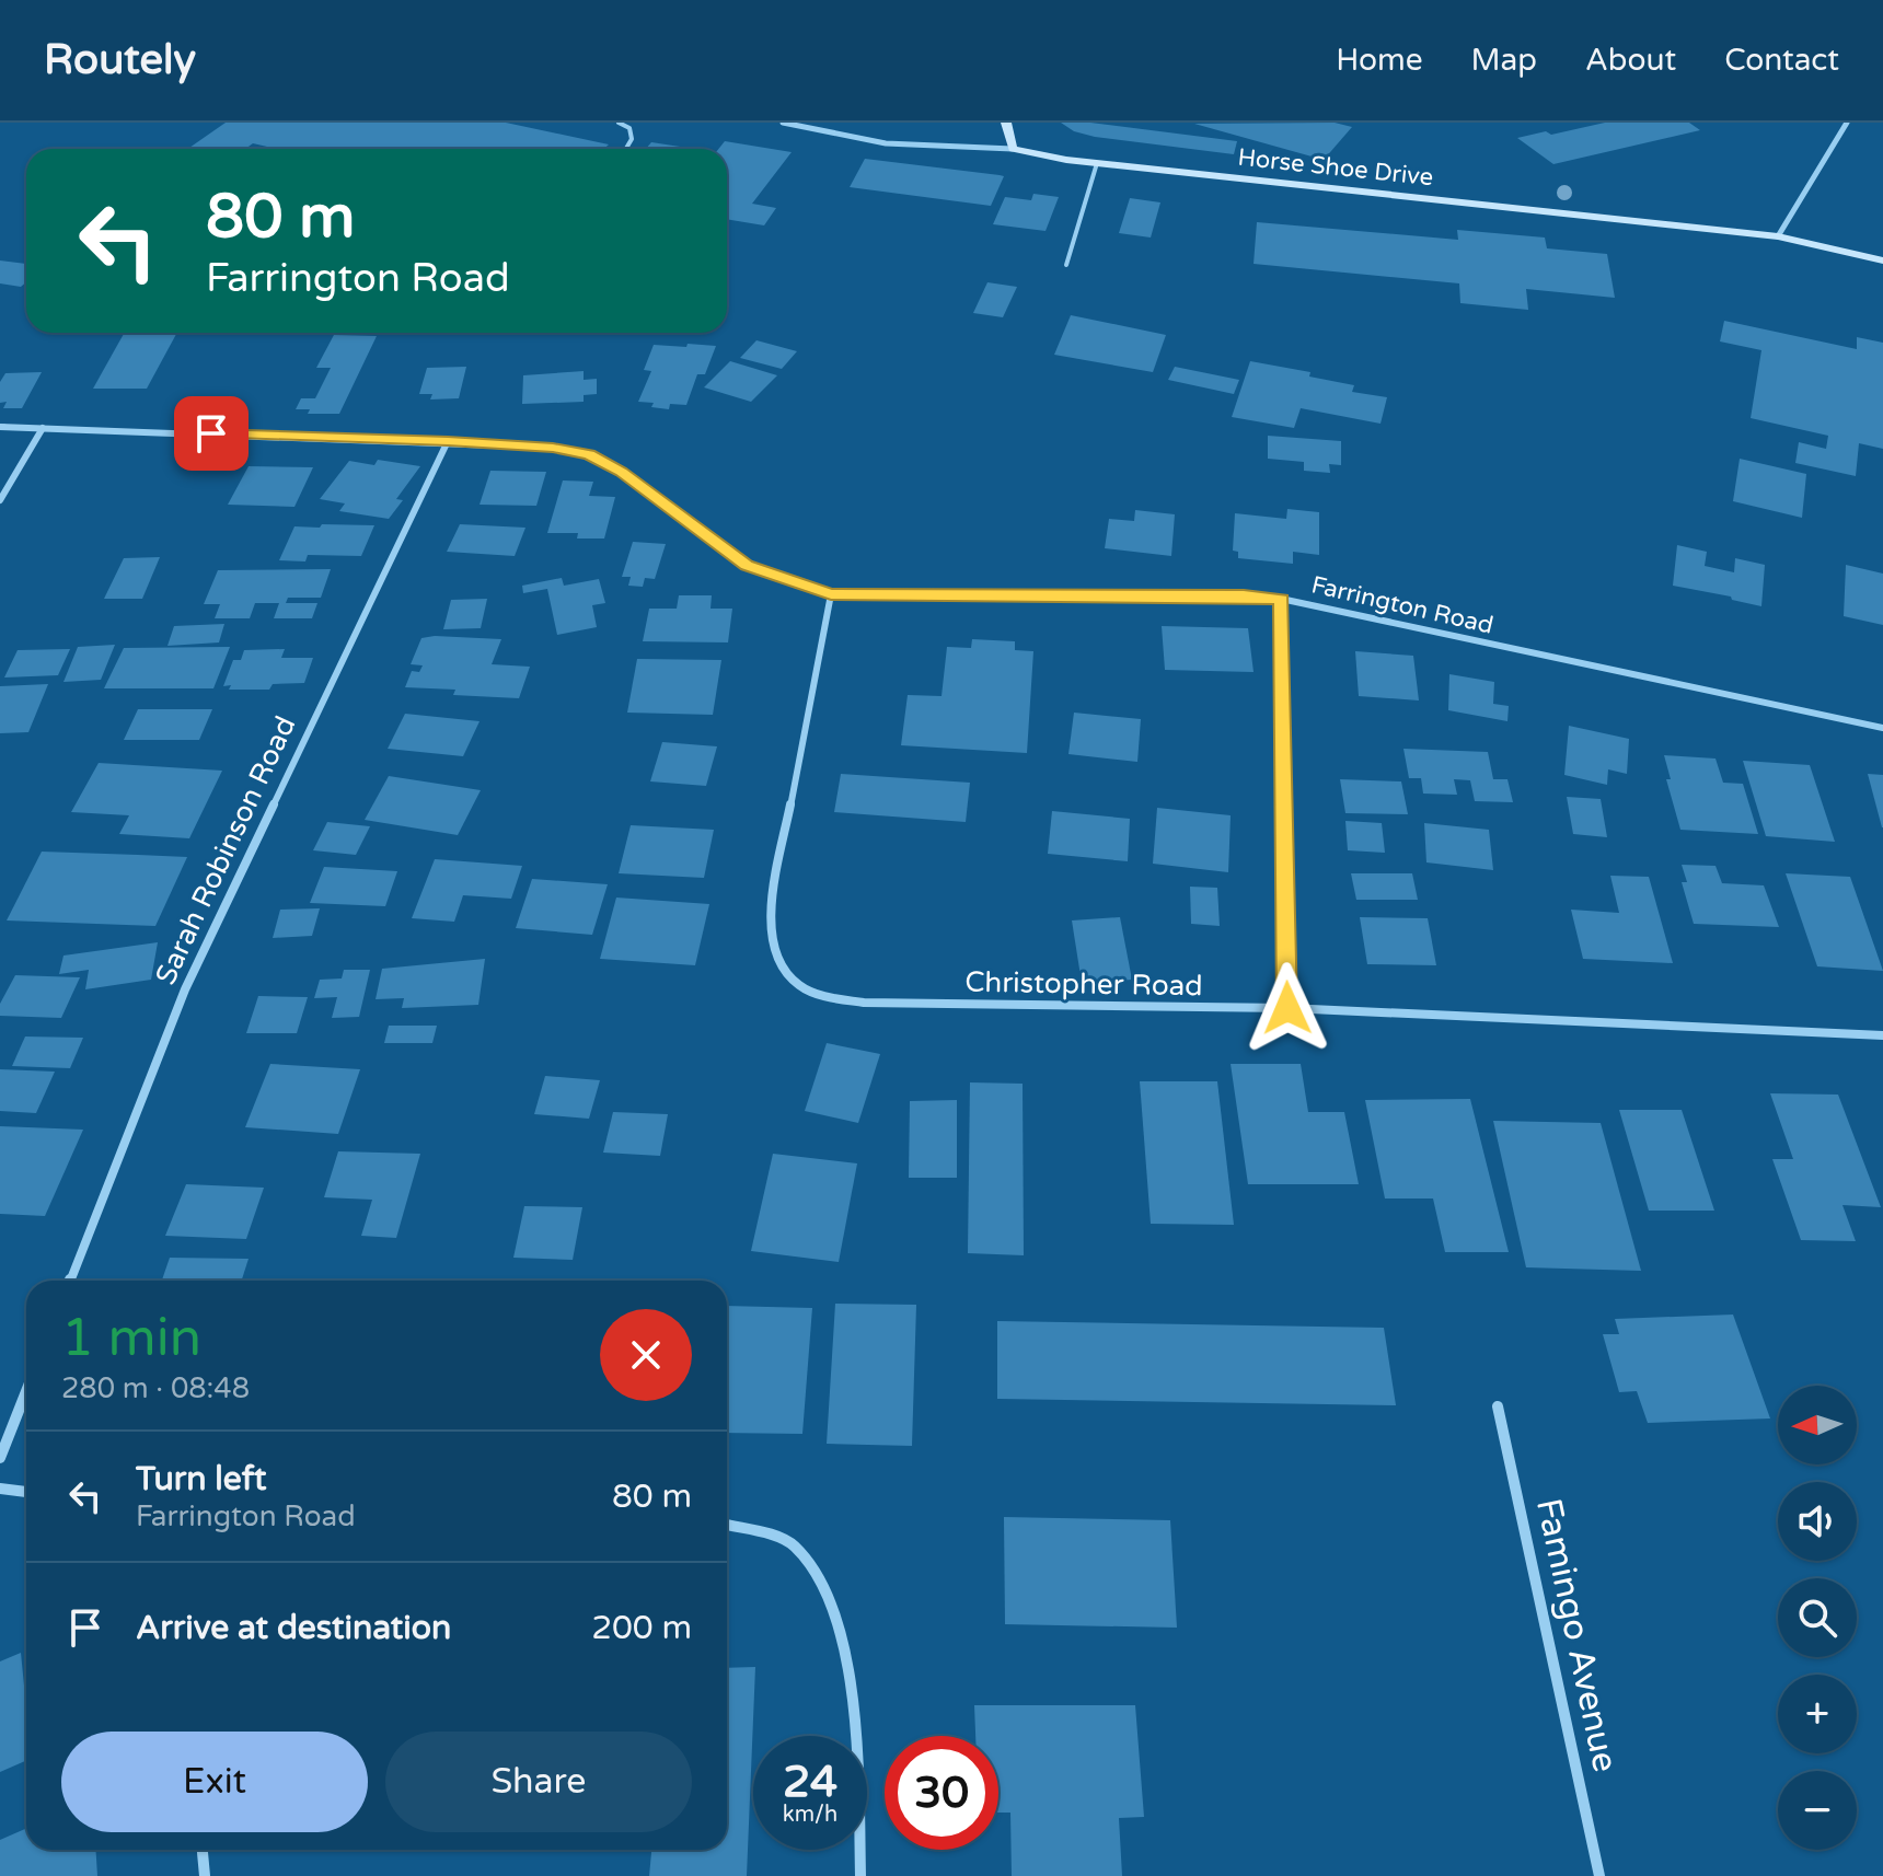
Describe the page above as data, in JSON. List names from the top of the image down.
{
  "streets": {
    "street": [
      "Horse Shoe Drive",
      "Farrington Road",
      "Sarah Robinson Road",
      "Christopher Road",
      "Famingo Avenue"
    ]
  },
  "crossings": [
    ["Farrington Road", "Sarah Robinson Road"],
    ["Farrington Road", "Christopher Road"]
  ],
  "north": "left",
  "page": {
    "header": "Routely",
    "nav": [
      "Home",
      "Map",
      "About",
      "Contact"
    ],
    "turn": ["80 m", "Farrington Road"],
    "heading": ["1 min", "280 m · 08:48"],
    "map_buttons": ["+", "−"],
    "list": [
      {
        "name": "Turn left",
        "note": "Farrington Road",
        "value": "80 m"
      },
      {
        "name": "Arrive at destination",
        "value": "200 m"
      }
    ],
    "buttons": ["Exit", "Share"],
    "speed": "24 km/h",
    "limit": "30"
  }
}
